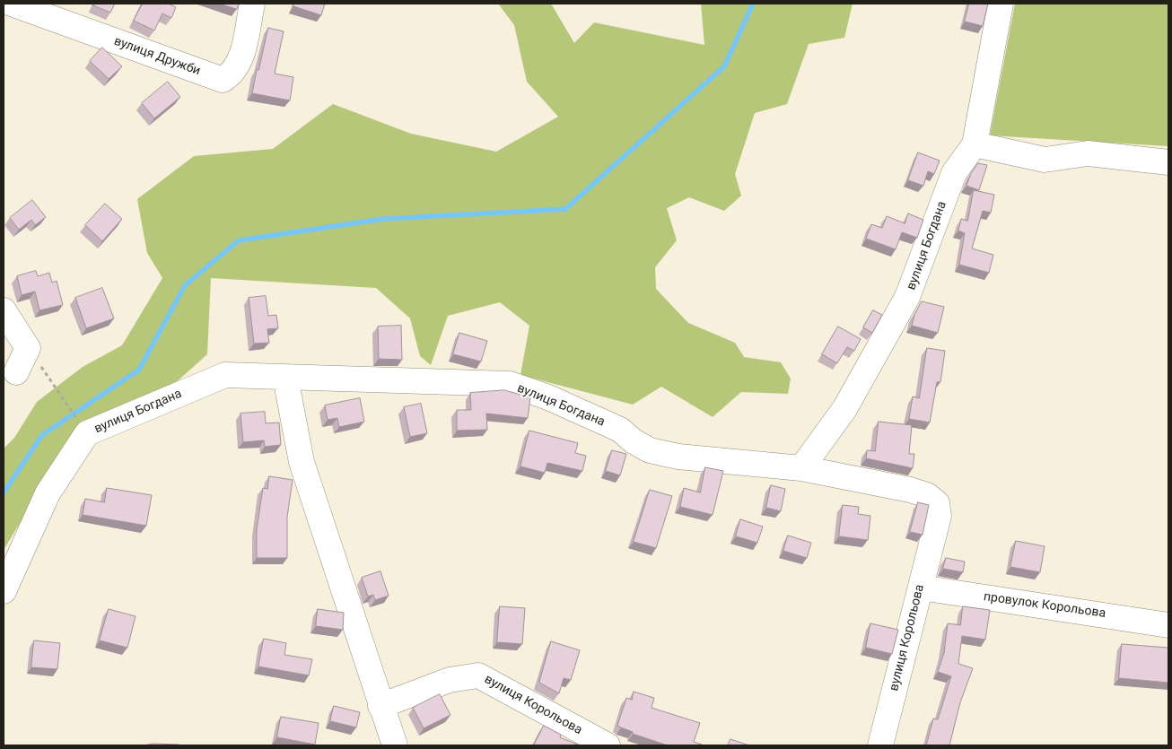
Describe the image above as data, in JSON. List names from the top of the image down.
{
  "streets": {
    "street": [
      "вулиця Дружби",
      "вулиця Богдана",
      "провулок Корольова",
      "вулиця Корольова"
    ]
  },
  "crossings": [
    ["вулиця Богдана", "вулиця Корольова"],
    ["провулок Корольова", "вулиця Корольова"]
  ]
}
